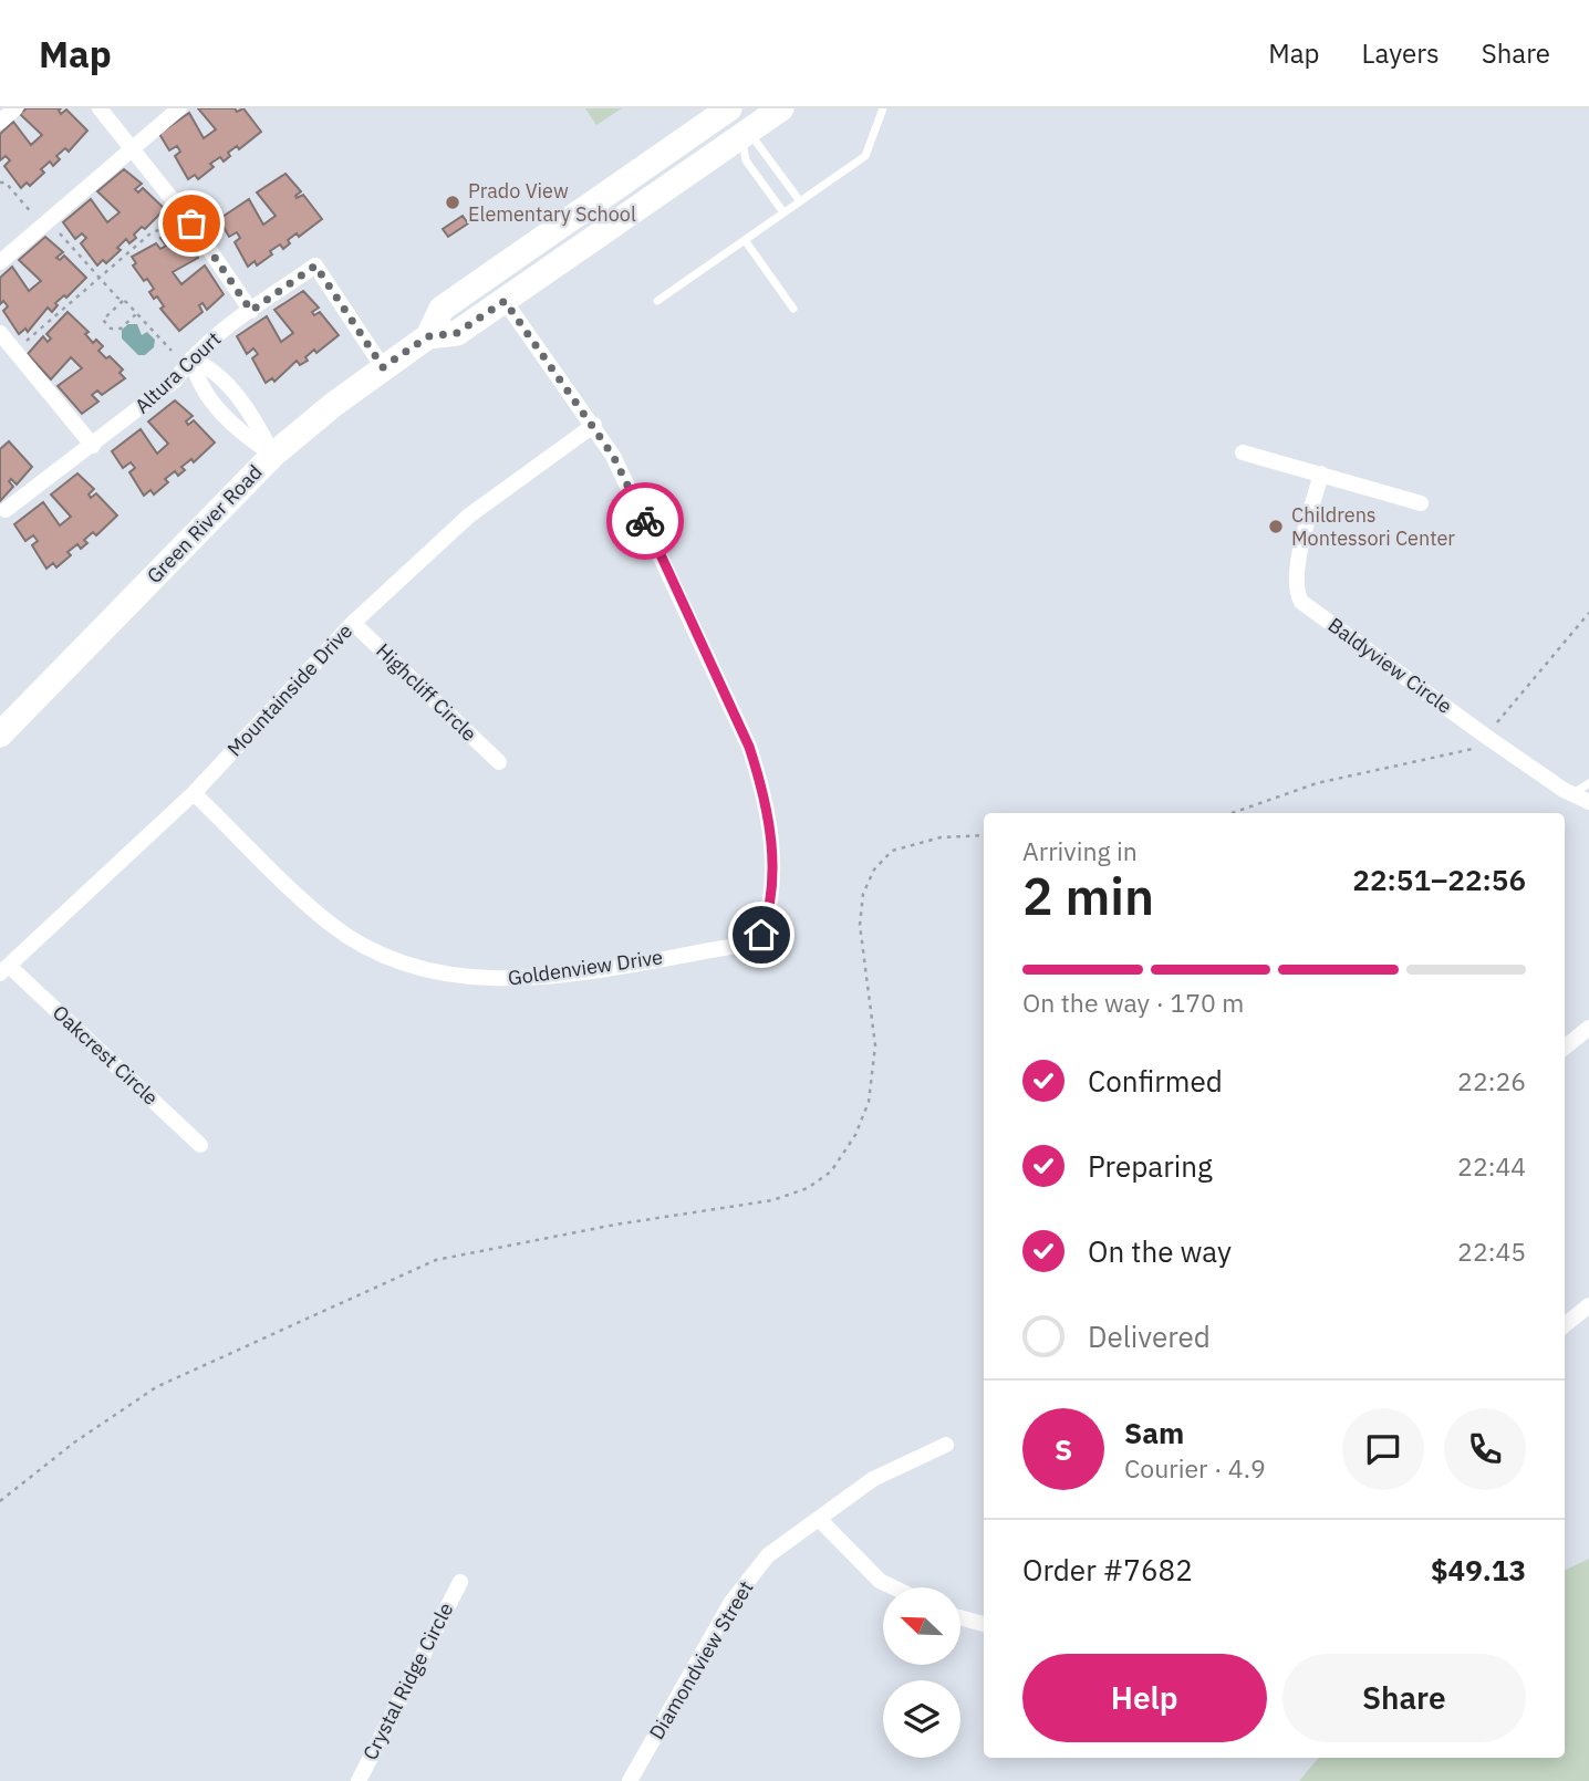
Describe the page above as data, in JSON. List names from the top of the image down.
{
  "streets": {
    "main road": ["Green River Road"],
    "street": [
      "Altura Court",
      "Baldyview Circle",
      "Mountainside Drive",
      "Highcliff Circle",
      "Goldenview Drive",
      "Oakcrest Circle",
      "Diamondview Street",
      "Crystal Ridge Circle"
    ]
  },
  "crossings": [
    ["Altura Court", "Green River Road"],
    ["Mountainside Drive", "Highcliff Circle"],
    ["Mountainside Drive", "Goldenview Drive"],
    ["Mountainside Drive", "Oakcrest Circle"]
  ],
  "places": ["Prado View Elementary School", "Childrens Montessori Center"],
  "north": "top left",
  "page": {
    "header": "Map",
    "nav": ["Map", "Layers", "Share"],
    "heading": ["2 min", "Arriving in", "22:51–22:56"],
    "panel": [
      "Sam",
      "Courier · 4.9",
      "Order #7682",
      "$49.13"
    ],
    "bar": "On the way · 170 m",
    "list": [
      ["Confirmed", "22:26"],
      ["Preparing", "22:44"],
      ["On the way", "22:45"],
      "Delivered"
    ],
    "round": "S",
    "buttons": ["Help", "Share"]
  }
}
